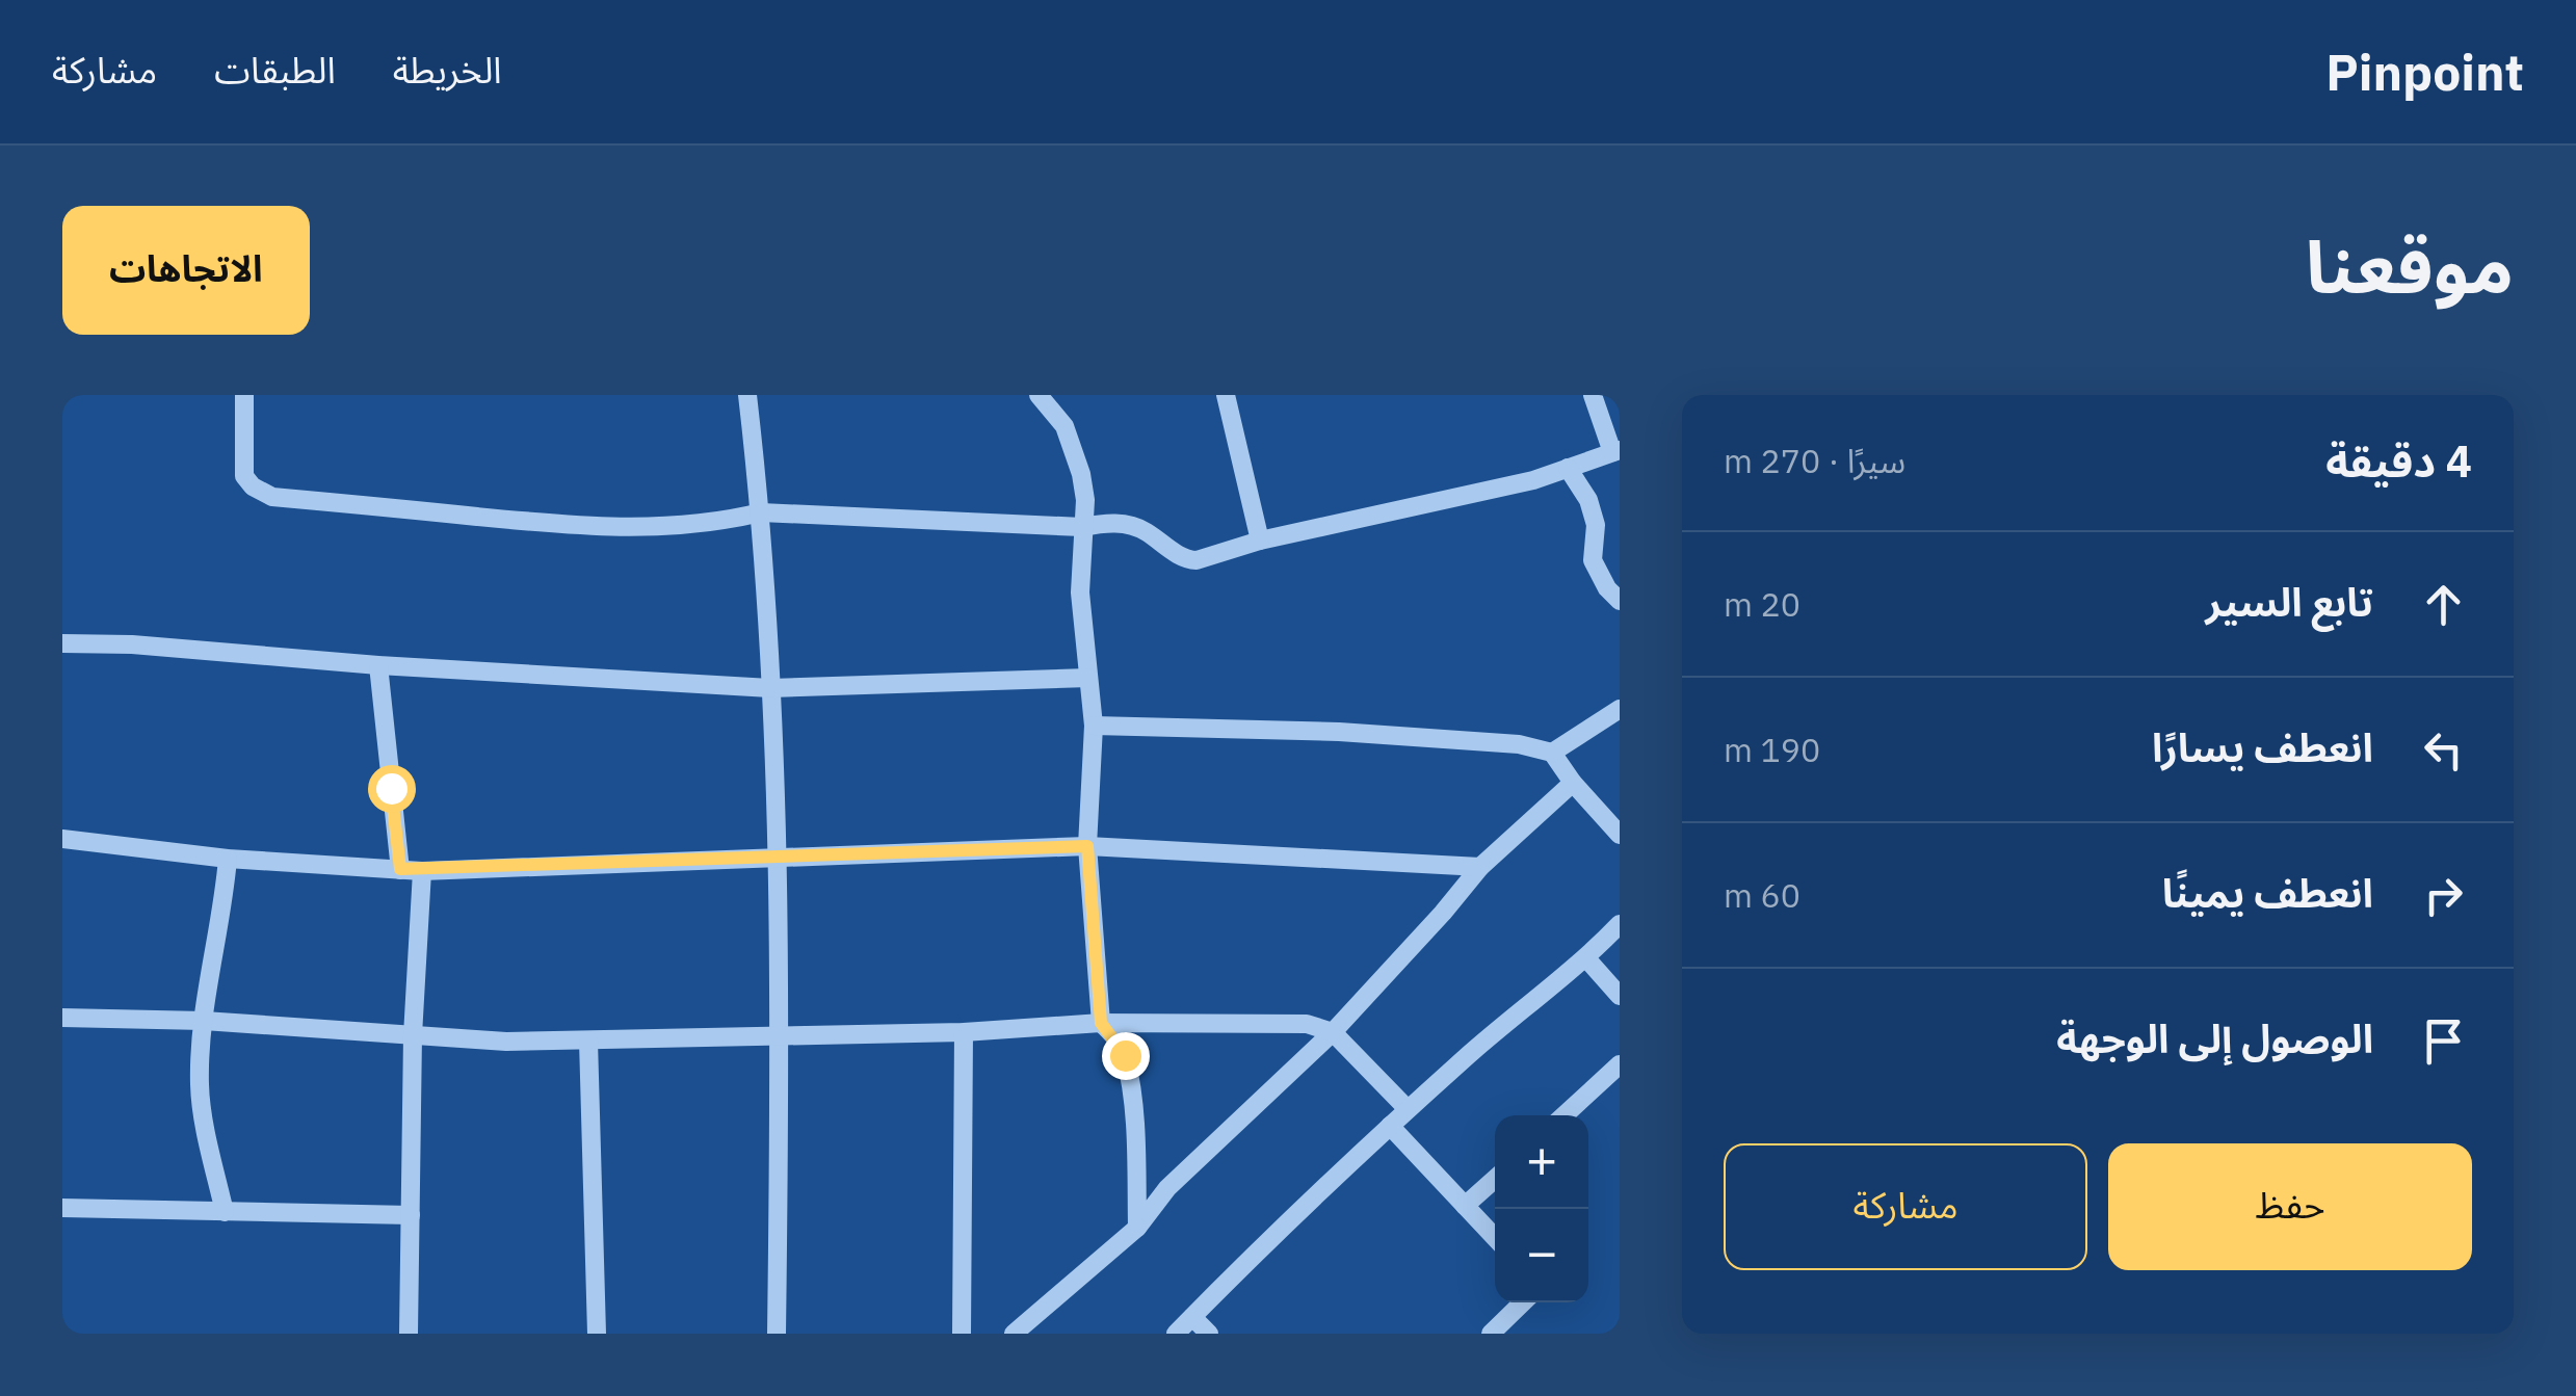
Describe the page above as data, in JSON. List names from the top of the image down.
{
  "page": {
    "header": "Pinpoint",
    "nav": ["الخريطة", "الطبقات", "مشاركة"],
    "title": "موقعنا",
    "buttons": [
      "الاتجاهات",
      ["حفظ", "مشاركة"]
    ],
    "heading": ["4 دقيقة", "سيرًا · 270 m"],
    "list": [
      ["تابع السير", "20 m"],
      ["انعطف يسارًا", "190 m"],
      ["انعطف يمينًا", "60 m"],
      "الوصول إلى الوجهة"
    ],
    "map_buttons": ["+", "−"]
  }
}
